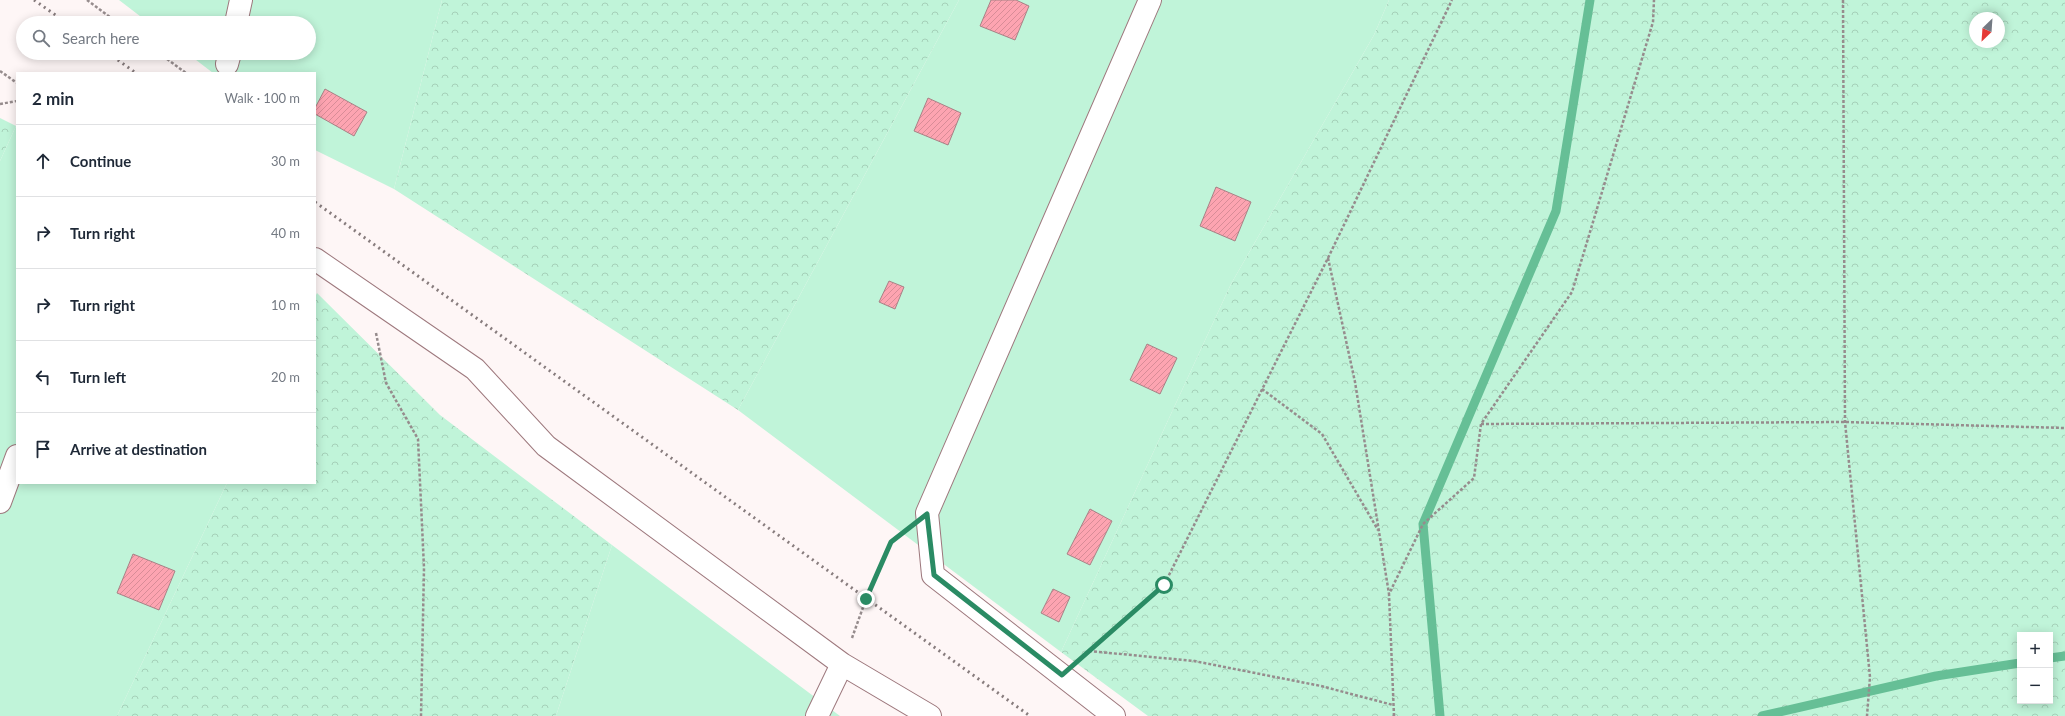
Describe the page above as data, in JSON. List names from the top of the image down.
{
  "north": "bottom left",
  "page": {
    "search": "Search here",
    "heading": ["2 min", "Walk · 100 m"],
    "list": [
      ["Continue", "30 m"],
      ["Turn right", "40 m"],
      ["Turn right", "10 m"],
      ["Turn left", "20 m"],
      "Arrive at destination"
    ],
    "map_buttons": ["+", "−"]
  }
}
